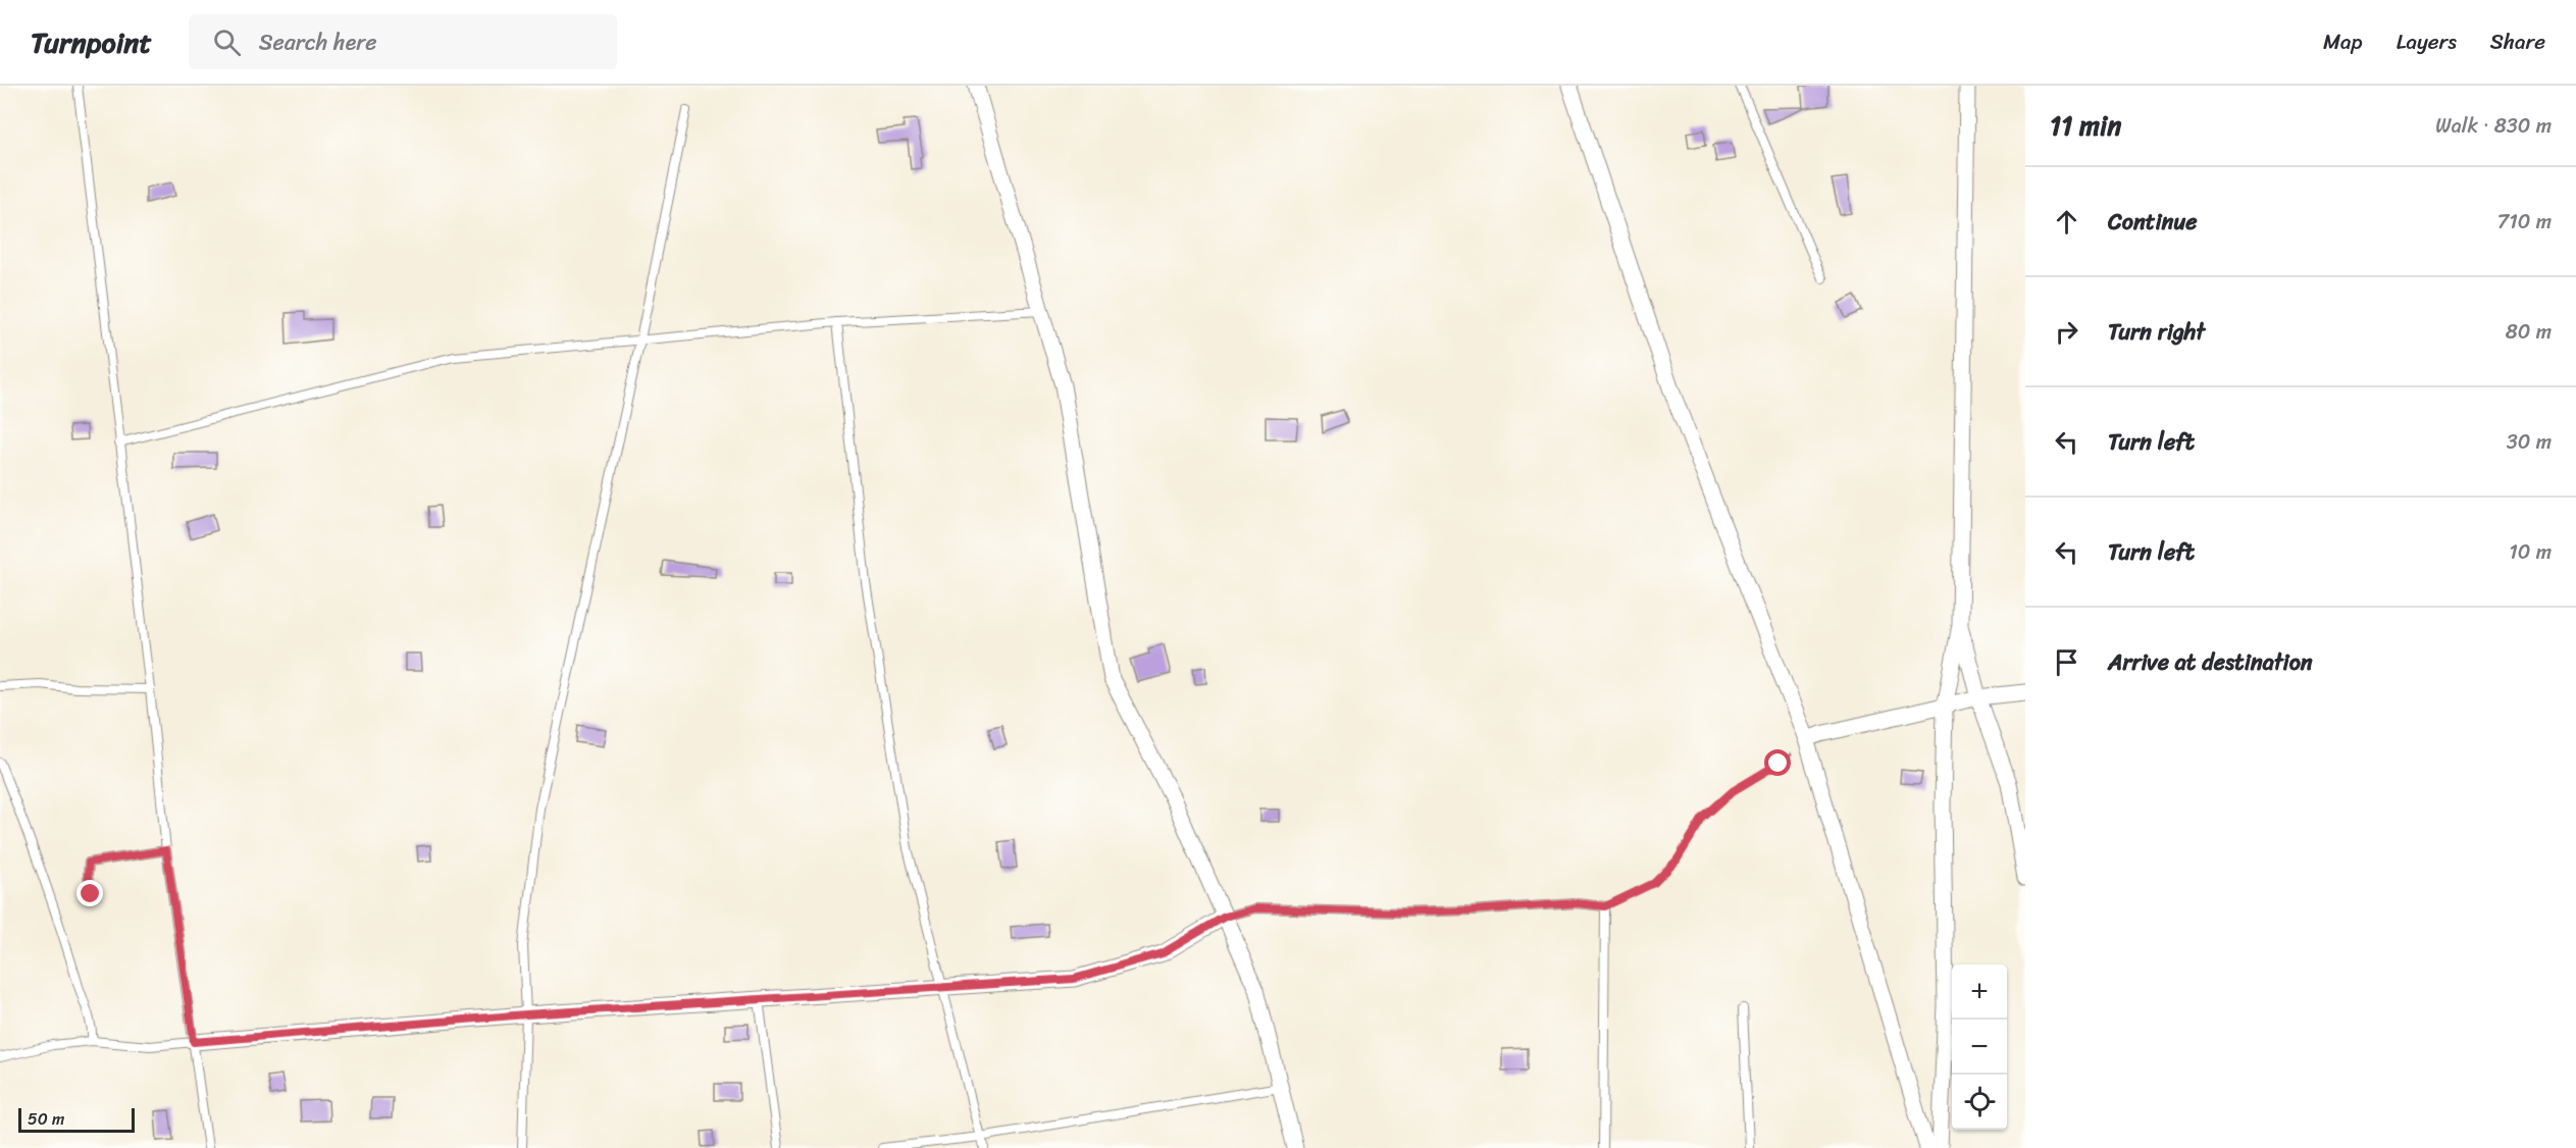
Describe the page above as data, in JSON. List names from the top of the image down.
{
  "scale_bar": "50 m",
  "page": {
    "header": "Turnpoint",
    "search": "Search here",
    "nav": ["Map", "Layers", "Share"],
    "heading": ["11 min", "Walk · 830 m"],
    "list": [
      ["Continue", "710 m"],
      ["Turn right", "80 m"],
      ["Turn left", "30 m"],
      ["Turn left", "10 m"],
      "Arrive at destination"
    ],
    "map_buttons": ["+", "−"],
    "scale": "50 m"
  }
}
